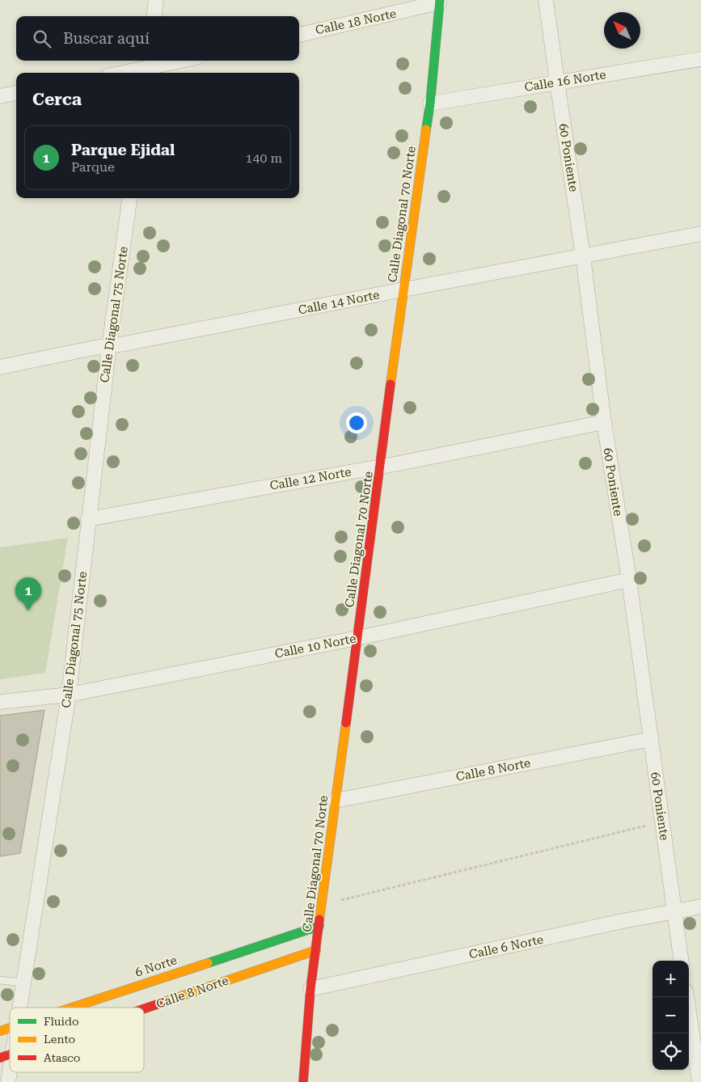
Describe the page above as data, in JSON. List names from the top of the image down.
{
  "streets": {
    "street": [
      "Calle 18 Norte",
      "Calle 16 Norte",
      "60 Poniente",
      "Calle Diagonal 70 Norte",
      "Calle 14 Norte",
      "Calle Diagonal 75 Norte",
      "Calle 12 Norte",
      "Calle 10 Norte",
      "Calle 8 Norte",
      "Calle 6 Norte",
      "6 Norte"
    ]
  },
  "crossings": [
    ["Calle 18 Norte", "Calle Diagonal 70 Norte"],
    ["Calle 16 Norte", "60 Poniente"],
    ["Calle 16 Norte", "Calle Diagonal 70 Norte"],
    ["60 Poniente", "Calle 14 Norte"],
    ["60 Poniente", "Calle 12 Norte"],
    ["60 Poniente", "Calle 10 Norte"],
    ["60 Poniente", "Calle 8 Norte"],
    ["60 Poniente", "Calle 6 Norte"],
    ["Calle Diagonal 70 Norte", "Calle 14 Norte"],
    ["Calle Diagonal 70 Norte", "Calle 12 Norte"],
    ["Calle Diagonal 70 Norte", "Calle 10 Norte"],
    ["Calle Diagonal 70 Norte", "Calle 8 Norte"],
    ["Calle Diagonal 70 Norte", "Calle 6 Norte"],
    ["Calle Diagonal 70 Norte", "6 Norte"],
    ["Calle 14 Norte", "Calle Diagonal 75 Norte"],
    ["Calle Diagonal 75 Norte", "Calle 12 Norte"],
    ["Calle Diagonal 75 Norte", "Calle 10 Norte"]
  ],
  "legend": ["Fluido", "Lento", "Atasco"],
  "north": "top left",
  "page": {
    "search": "Buscar aquí",
    "heading": "Cerca",
    "list": [
      {
        "mark": "1",
        "name": "Parque Ejidal",
        "note": "Parque",
        "value": "140 m"
      }
    ],
    "pins": "1",
    "map_buttons": ["+", "−"]
  }
}
